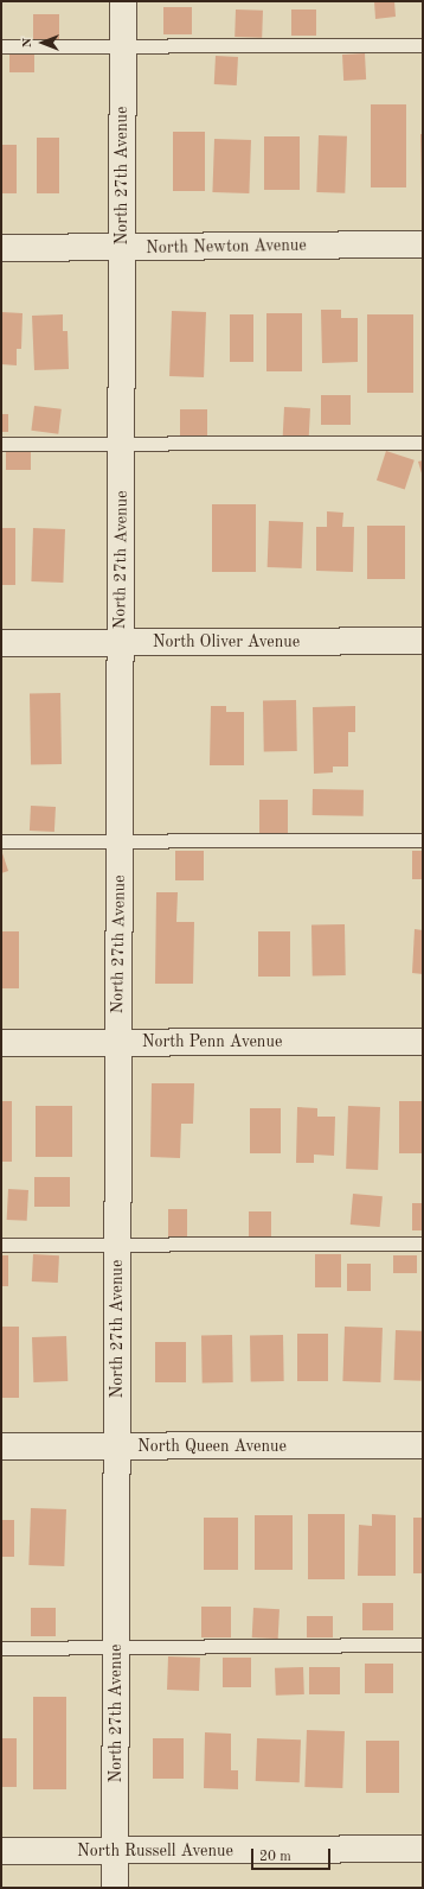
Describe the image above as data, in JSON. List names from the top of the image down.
{
  "streets": {
    "street": [
      "North 27th Avenue",
      "North Newton Avenue",
      "North Oliver Avenue",
      "North Penn Avenue",
      "North Queen Avenue",
      "North Russell Avenue"
    ]
  },
  "crossings": [
    ["North 27th Avenue", "North Newton Avenue"],
    ["North 27th Avenue", "North Oliver Avenue"],
    ["North 27th Avenue", "North Penn Avenue"],
    ["North 27th Avenue", "North Queen Avenue"],
    ["North 27th Avenue", "North Russell Avenue"]
  ],
  "scale_bar": "20 m",
  "north": "left"
}
